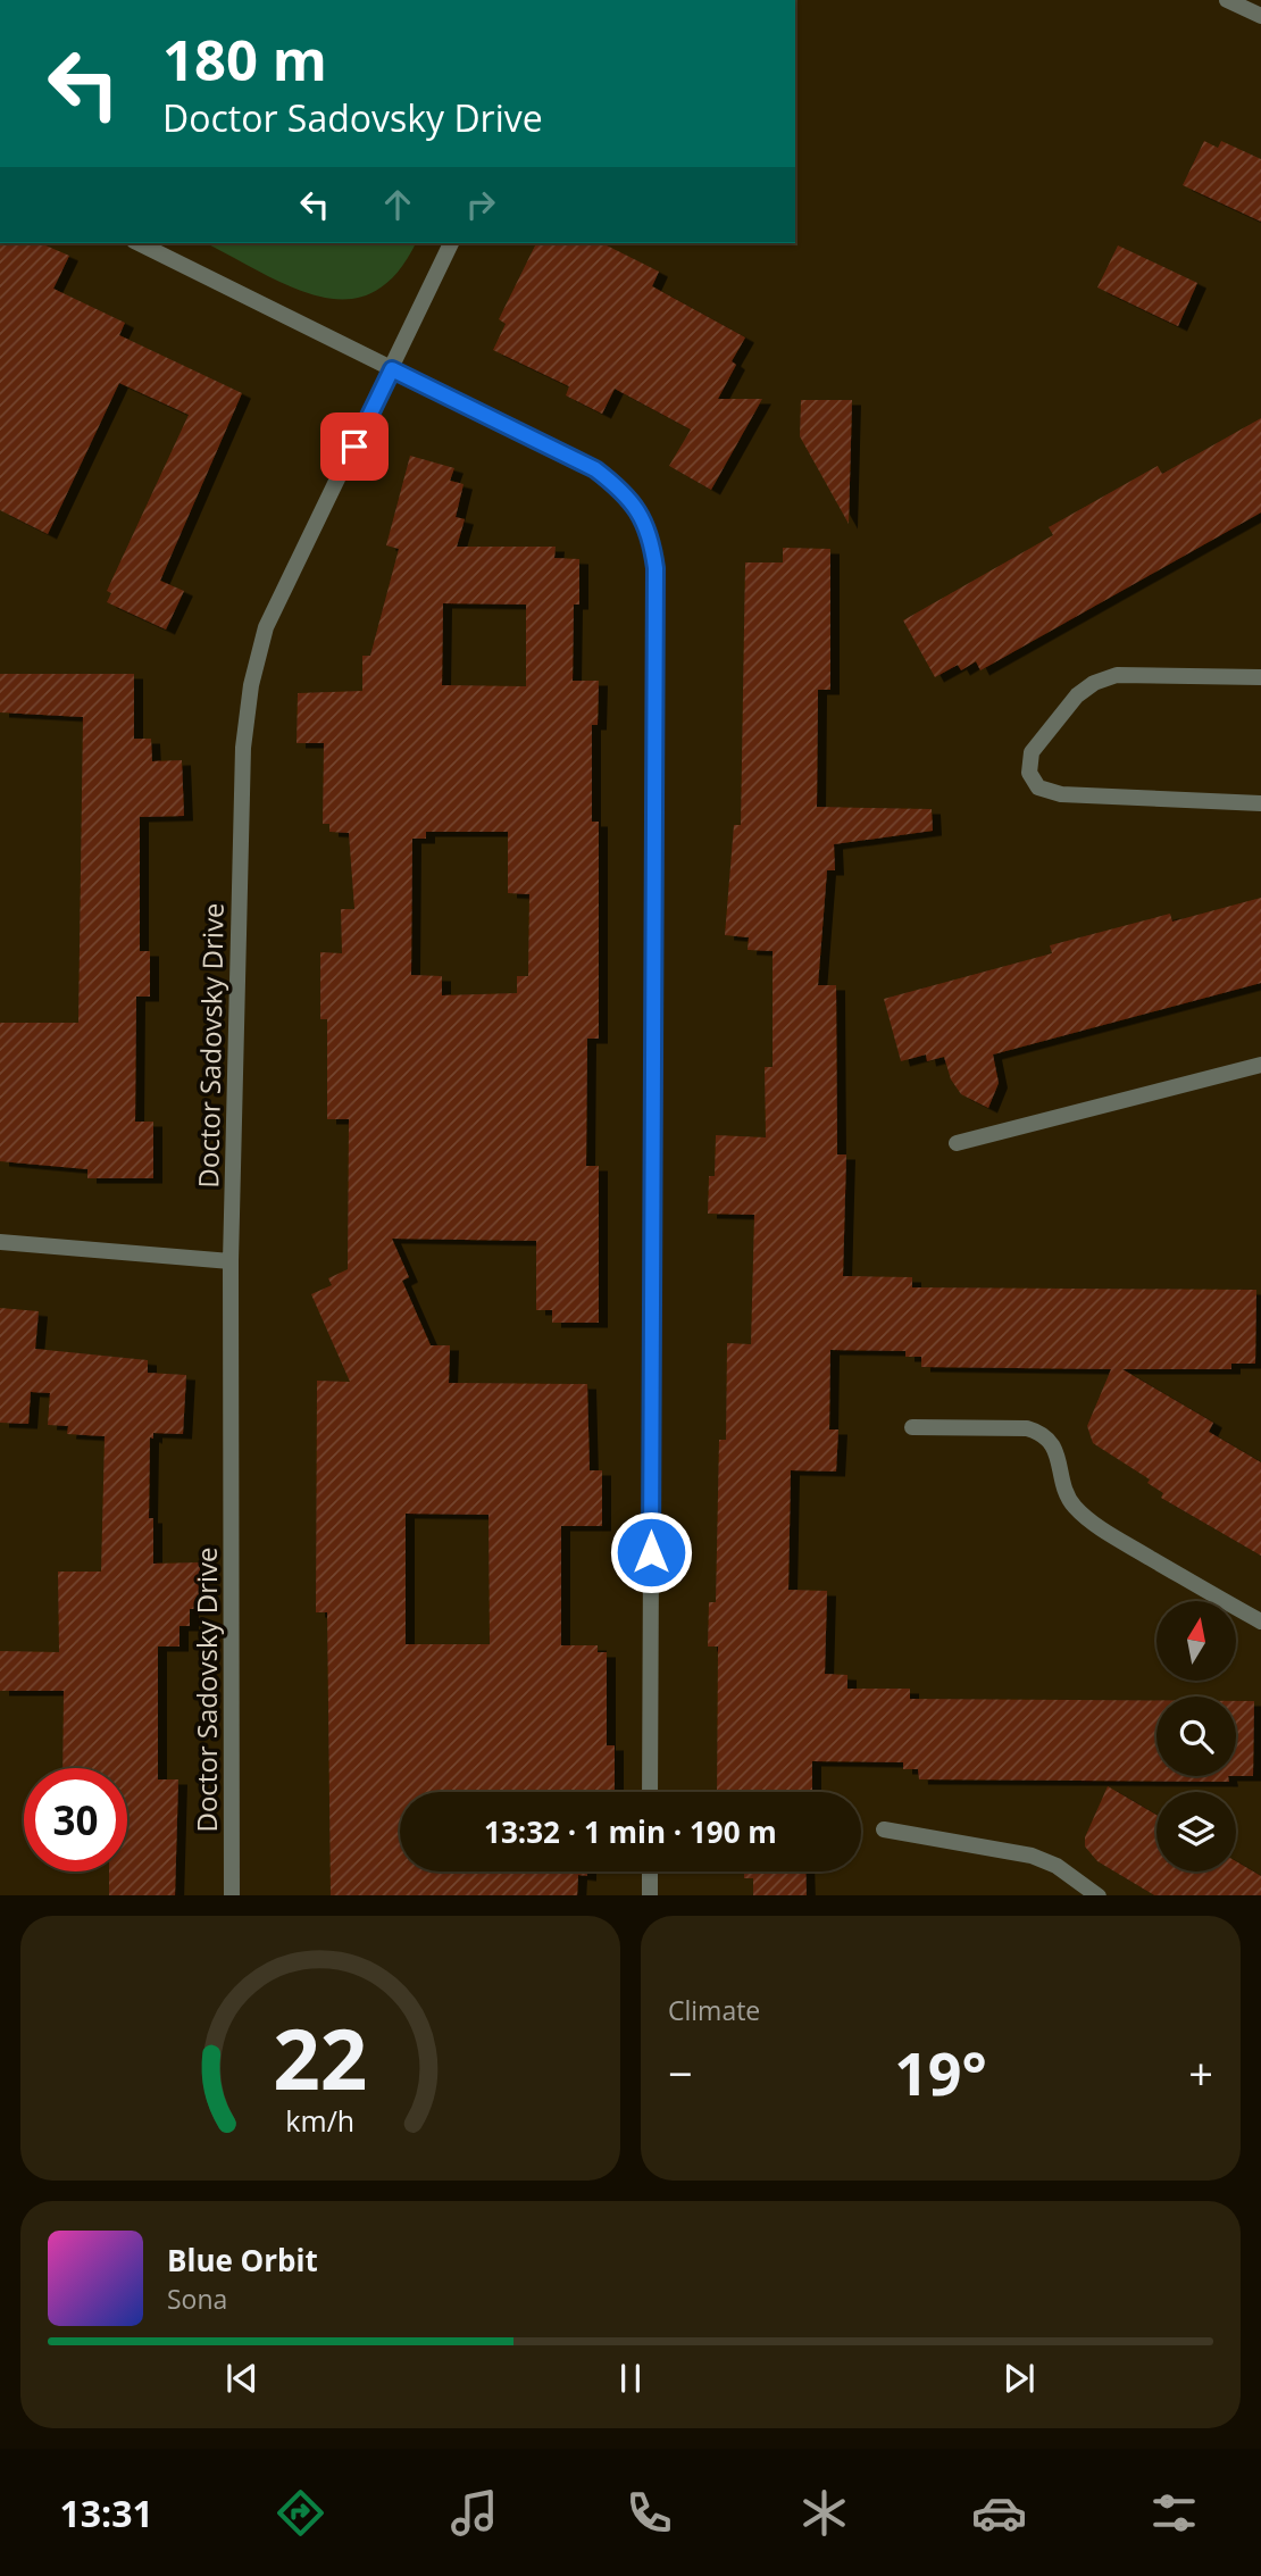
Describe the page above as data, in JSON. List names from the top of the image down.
{
  "streets": {
    "street": ["Doctor Sadovsky Drive"]
  },
  "north": "top",
  "page": {
    "turn": ["180 m", "Doctor Sadovsky Drive"],
    "limit": "30",
    "trip": "13:32 · 1 min · 190 m",
    "tile": "Climate",
    "heat": ["−", "19°", "+"],
    "song": ["Blue Orbit", "Sona"],
    "tabs": "13:31",
    "gauge": ["22", "km/h"]
  }
}
